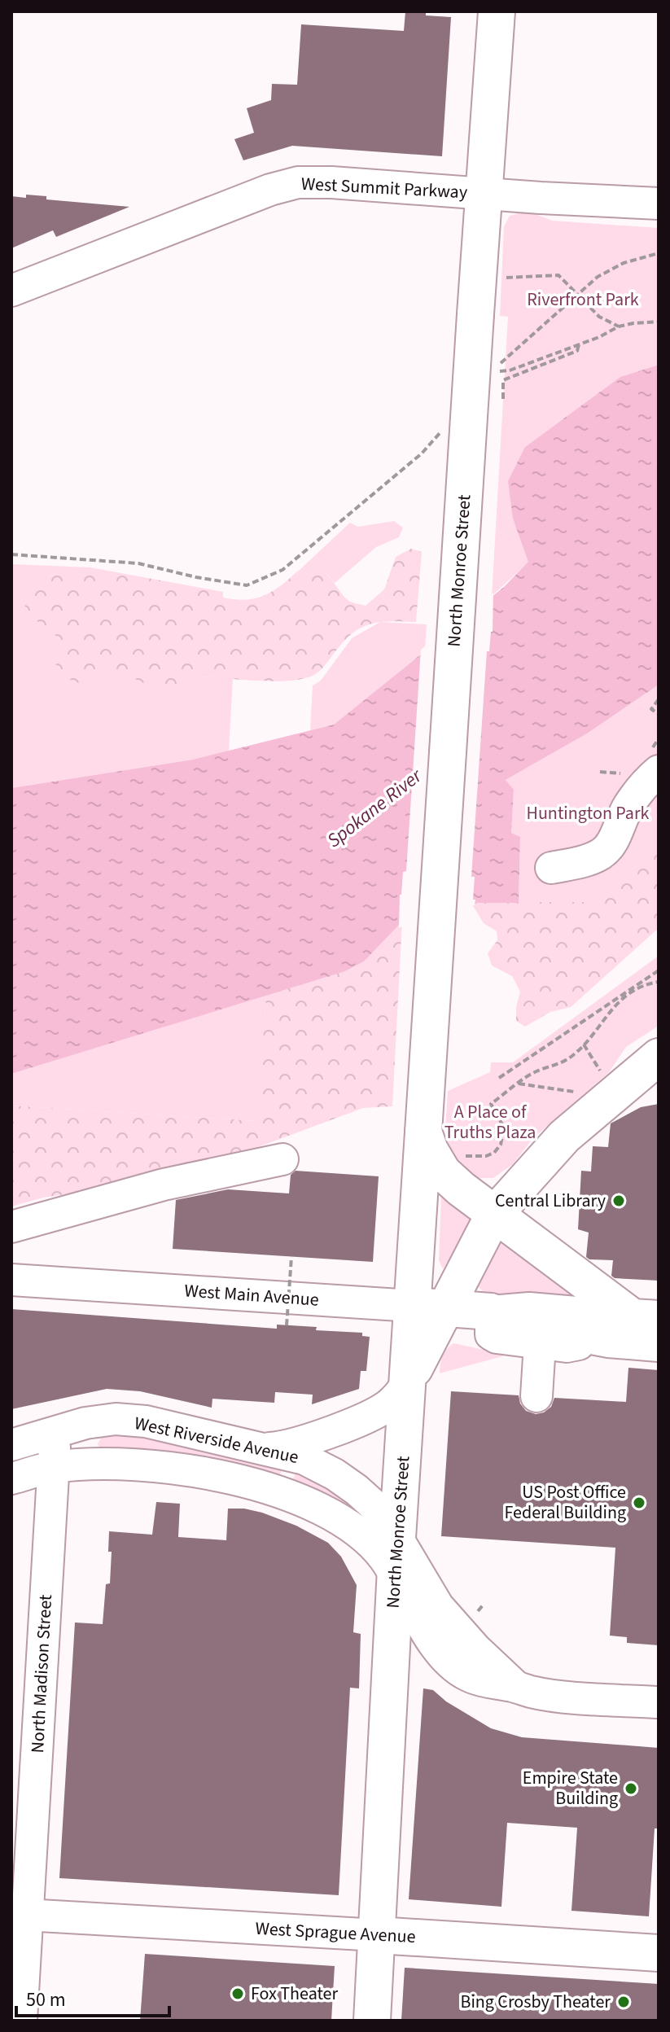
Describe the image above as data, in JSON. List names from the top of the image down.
{
  "streets": {
    "main road": ["North Monroe Street", "West Main Avenue", "West Sprague Avenue"],
    "street": ["West Summit Parkway", "West Riverside Avenue", "North Madison Street"]
  },
  "crossings": [
    ["West Summit Parkway", "North Monroe Street"],
    ["North Monroe Street", "West Main Avenue"],
    ["North Monroe Street", "West Riverside Avenue"],
    ["North Monroe Street", "West Sprague Avenue"],
    ["West Riverside Avenue", "North Madison Street"],
    ["North Madison Street", "West Sprague Avenue"]
  ],
  "water": ["Spokane River"],
  "parks": ["Riverfront Park", "Huntington Park", "A Place of Truths Plaza"],
  "places": [
    "Central Library",
    "US Post Office Federal Building",
    "Empire State Building",
    "Fox Theater",
    "Bing Crosby Theater"
  ],
  "scale_bar": "50 m"
}
